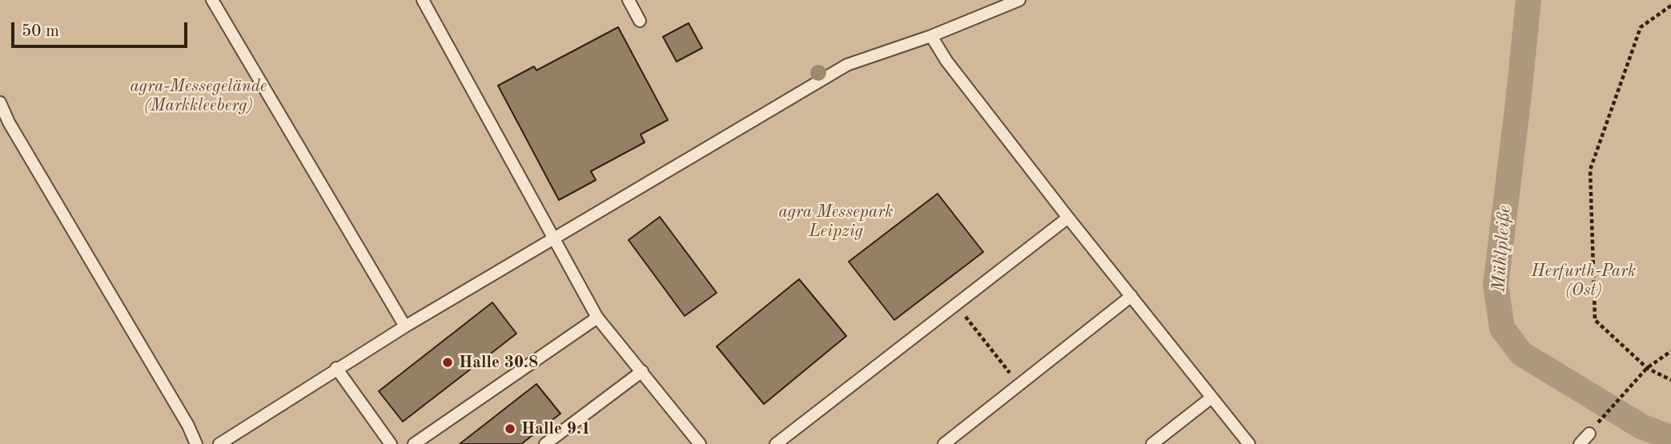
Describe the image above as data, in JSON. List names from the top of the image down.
{
  "water": ["Mühlpleiße"],
  "parks": ["agra-Messegelände (Markkleeberg)", "agra Messepark Leipzig", "Herfurth-Park (Ost)"],
  "places": ["Halle 30.8", "Halle 9.1"],
  "scale_bar": "50 m"
}
